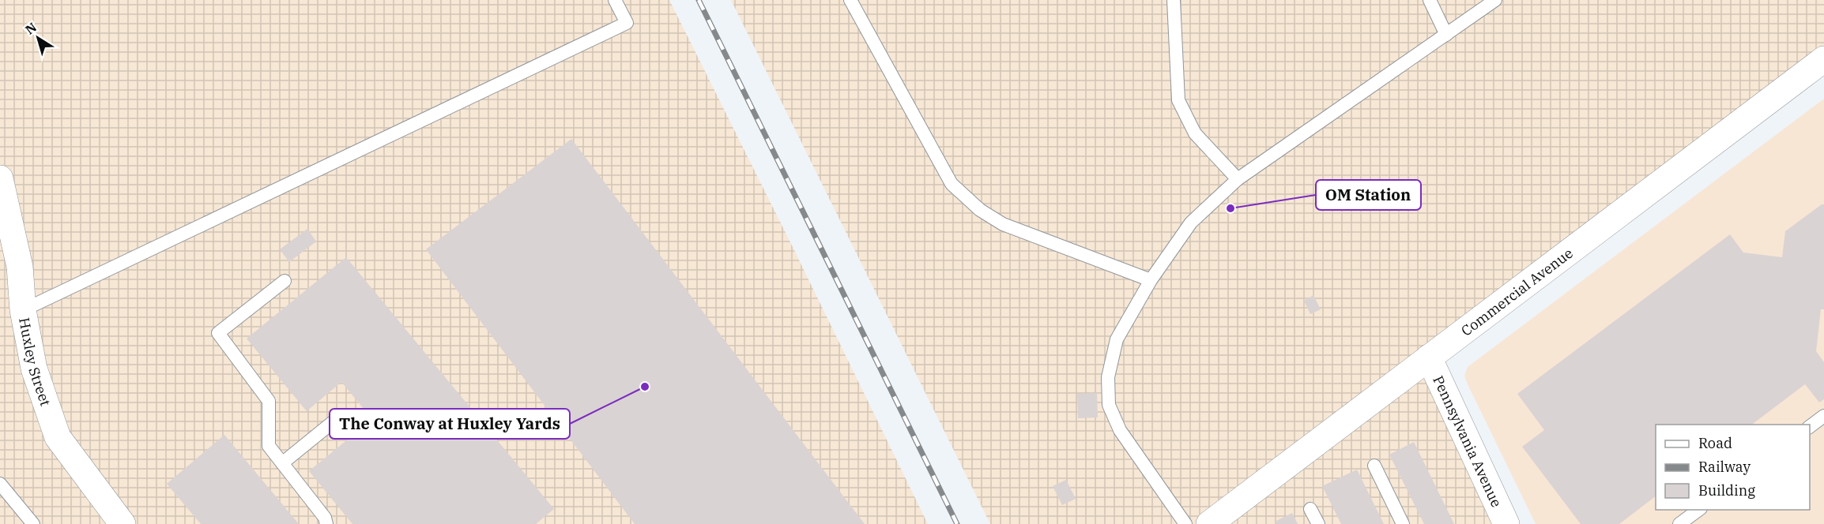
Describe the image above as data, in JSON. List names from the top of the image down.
{
  "streets": {
    "street": ["Commercial Avenue", "Huxley Street", "Pennsylvania Avenue"]
  },
  "crossings": [
    ["Commercial Avenue", "Pennsylvania Avenue"]
  ],
  "places": ["OM Station", "The Conway at Huxley Yards"],
  "legend": ["Road", "Railway", "Building"],
  "north": "top left"
}
